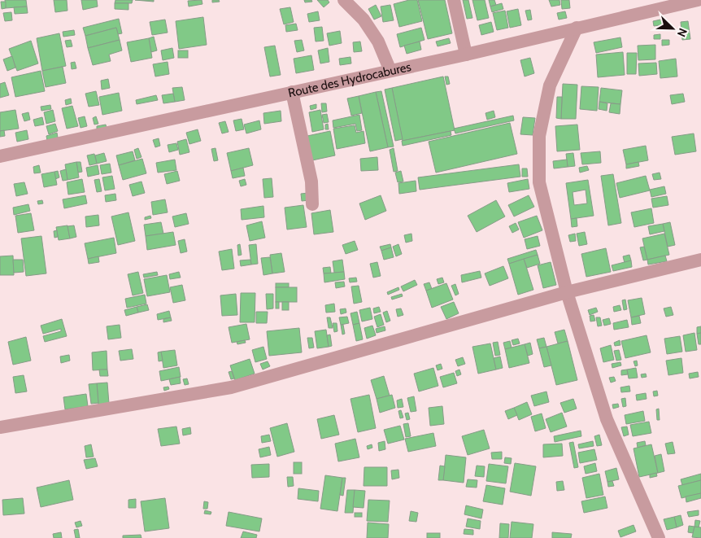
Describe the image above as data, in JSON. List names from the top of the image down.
{
  "streets": {
    "street": ["Route des Hydrocabures"]
  },
  "north": "bottom right"
}
